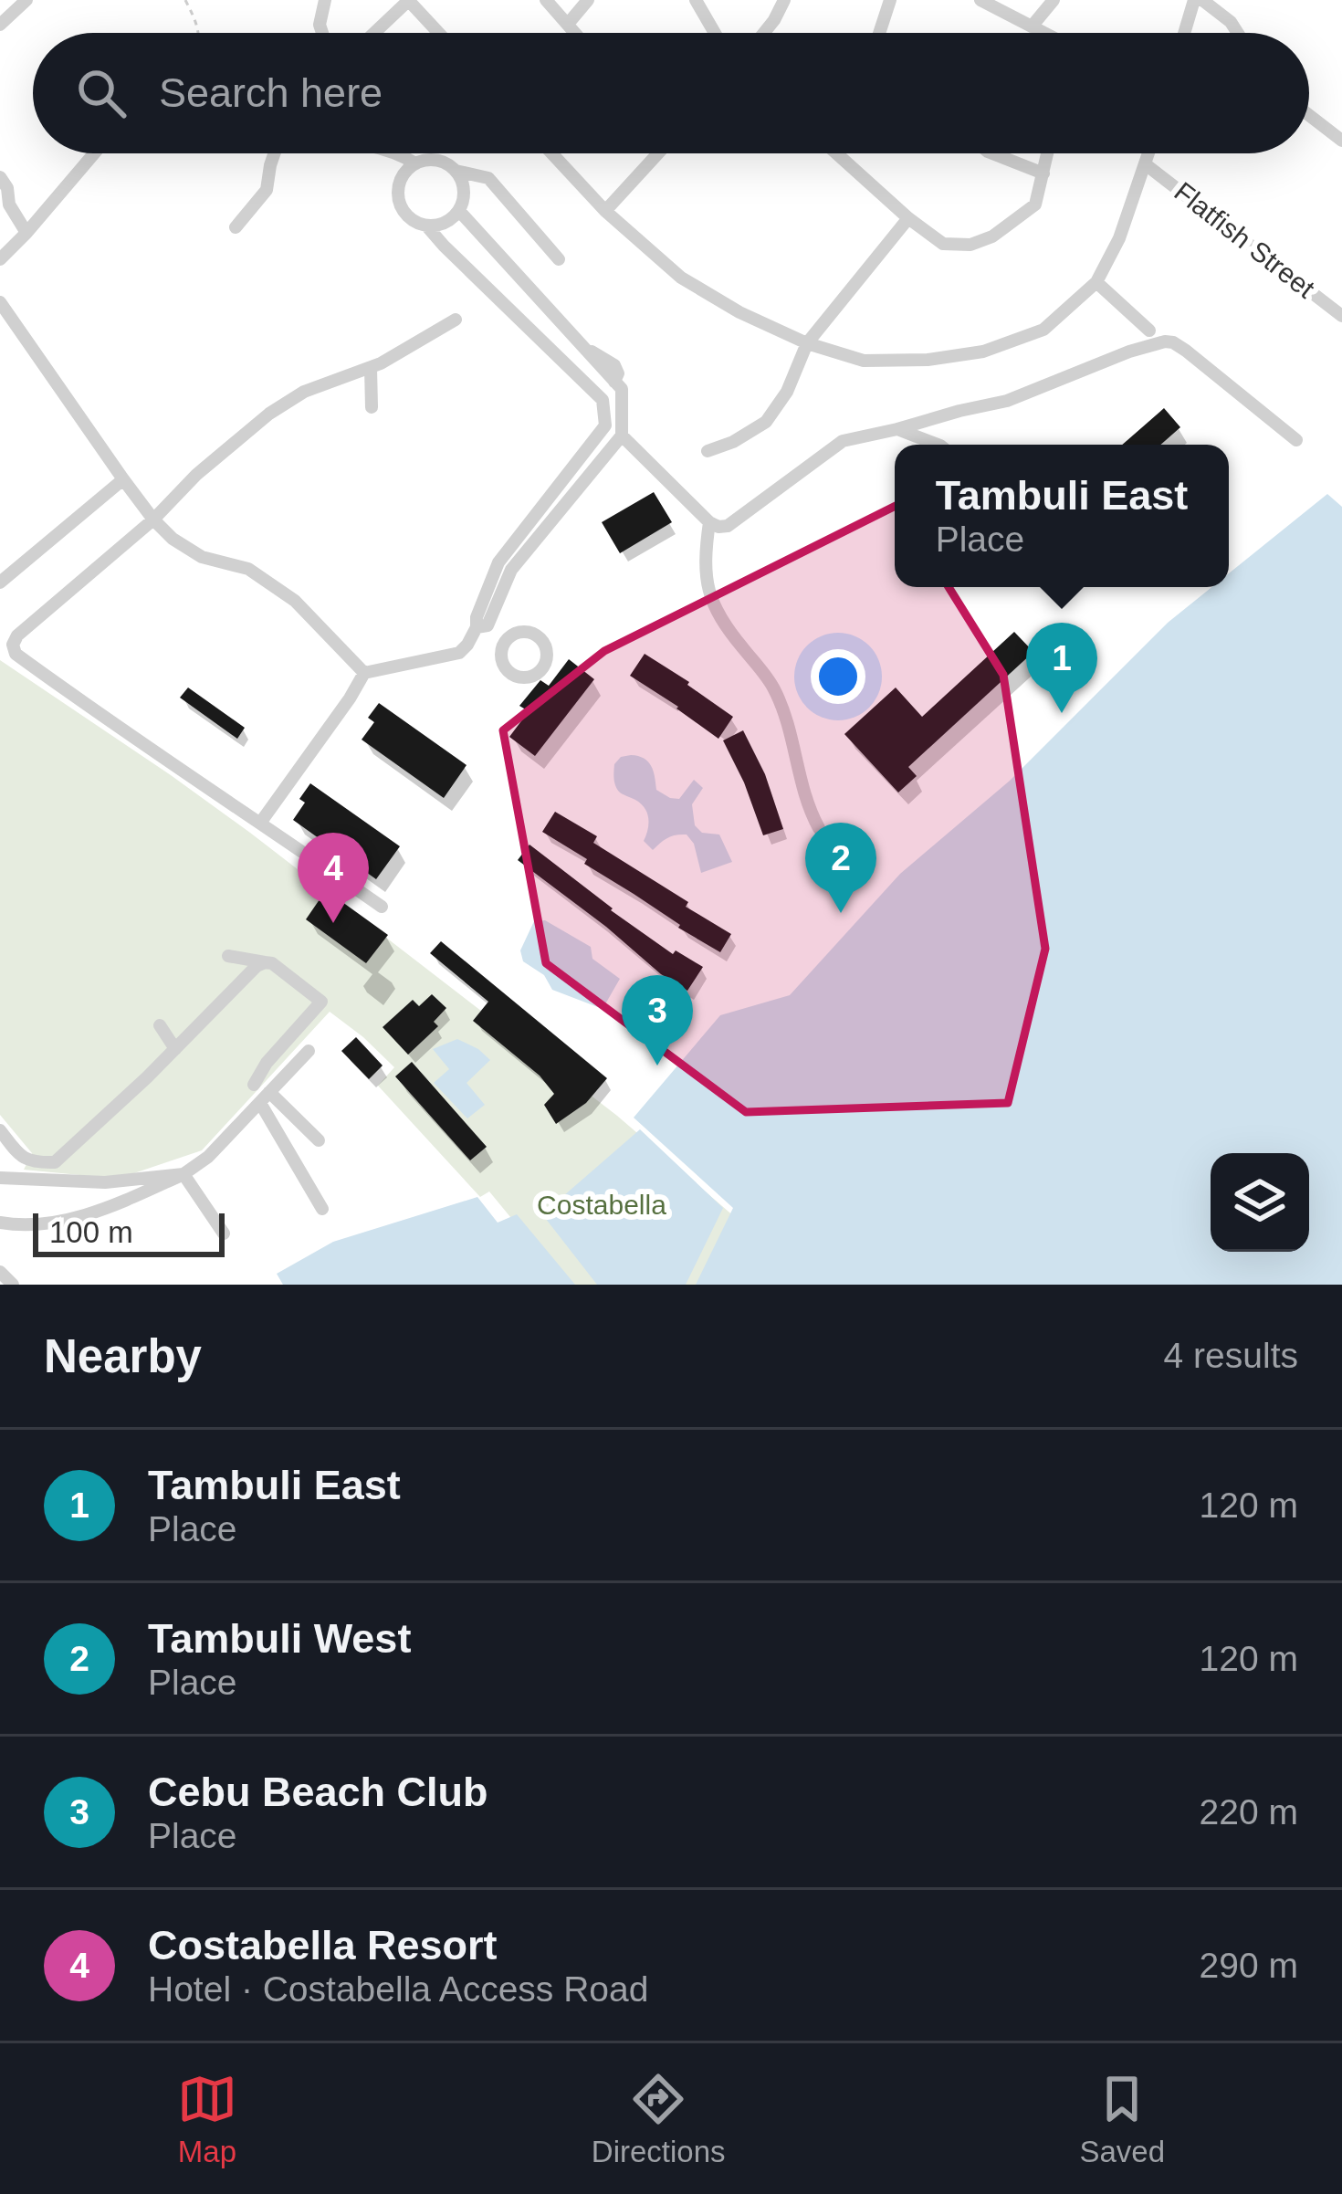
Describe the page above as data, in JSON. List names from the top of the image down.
{
  "streets": {
    "street": ["Flatfish Street"]
  },
  "parks": ["Costabella"],
  "scale_bar": "100 m",
  "page": {
    "search": "Search here",
    "popup": ["Tambuli East", "Place"],
    "pins": [
      "1",
      "2",
      "4",
      "3"
    ],
    "scale": "100 m",
    "heading": ["Nearby", "4 results"],
    "list": [
      {
        "mark": "1",
        "name": "Tambuli East",
        "note": "Place",
        "value": "120 m"
      },
      {
        "mark": "2",
        "name": "Tambuli West",
        "note": "Place",
        "value": "120 m"
      },
      {
        "mark": "3",
        "name": "Cebu Beach Club",
        "note": "Place",
        "value": "220 m"
      },
      {
        "mark": "4",
        "name": "Costabella Resort",
        "note": "Hotel · Costabella Access Road",
        "value": "290 m"
      }
    ],
    "nav": ["Map", "Directions", "Saved"]
  }
}
